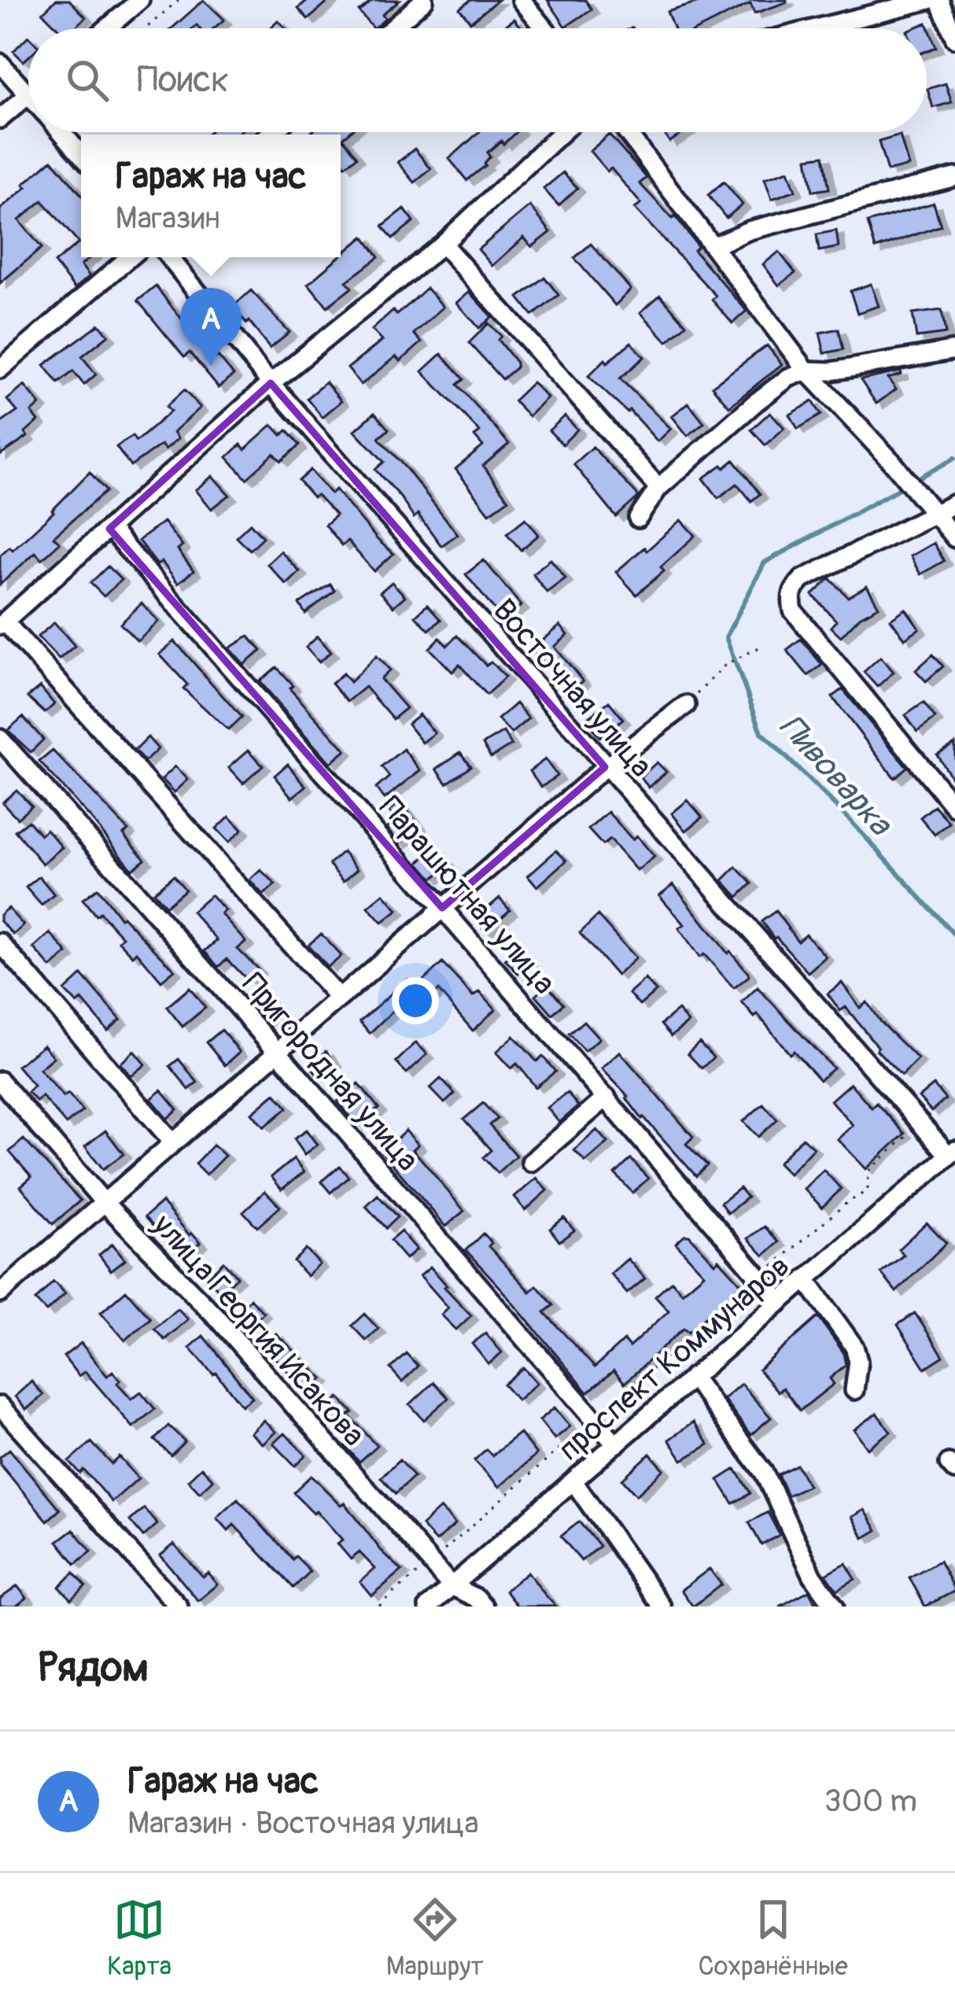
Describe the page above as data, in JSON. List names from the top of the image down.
{
  "streets": {
    "street": [
      "Восточная улица",
      "Парашютная улица",
      "Пригородная улица",
      "улица Георгия Исакова",
      "проспект Коммунаров"
    ]
  },
  "crossings": [
    ["Восточная улица", "проспект Коммунаров"],
    ["Парашютная улица", "проспект Коммунаров"],
    ["Пригородная улица", "проспект Коммунаров"],
    ["улица Георгия Исакова", "проспект Коммунаров"]
  ],
  "water": ["Пивоварка"],
  "page": {
    "search": "Поиск",
    "popup": ["Гараж на час", "Магазин"],
    "pins": "A",
    "heading": "Рядом",
    "list": [
      {
        "mark": "A",
        "name": "Гараж на час",
        "note": "Магазин · Восточная улица",
        "value": "300 m"
      }
    ],
    "nav": ["Карта", "Маршрут", "Сохранённые"]
  }
}
